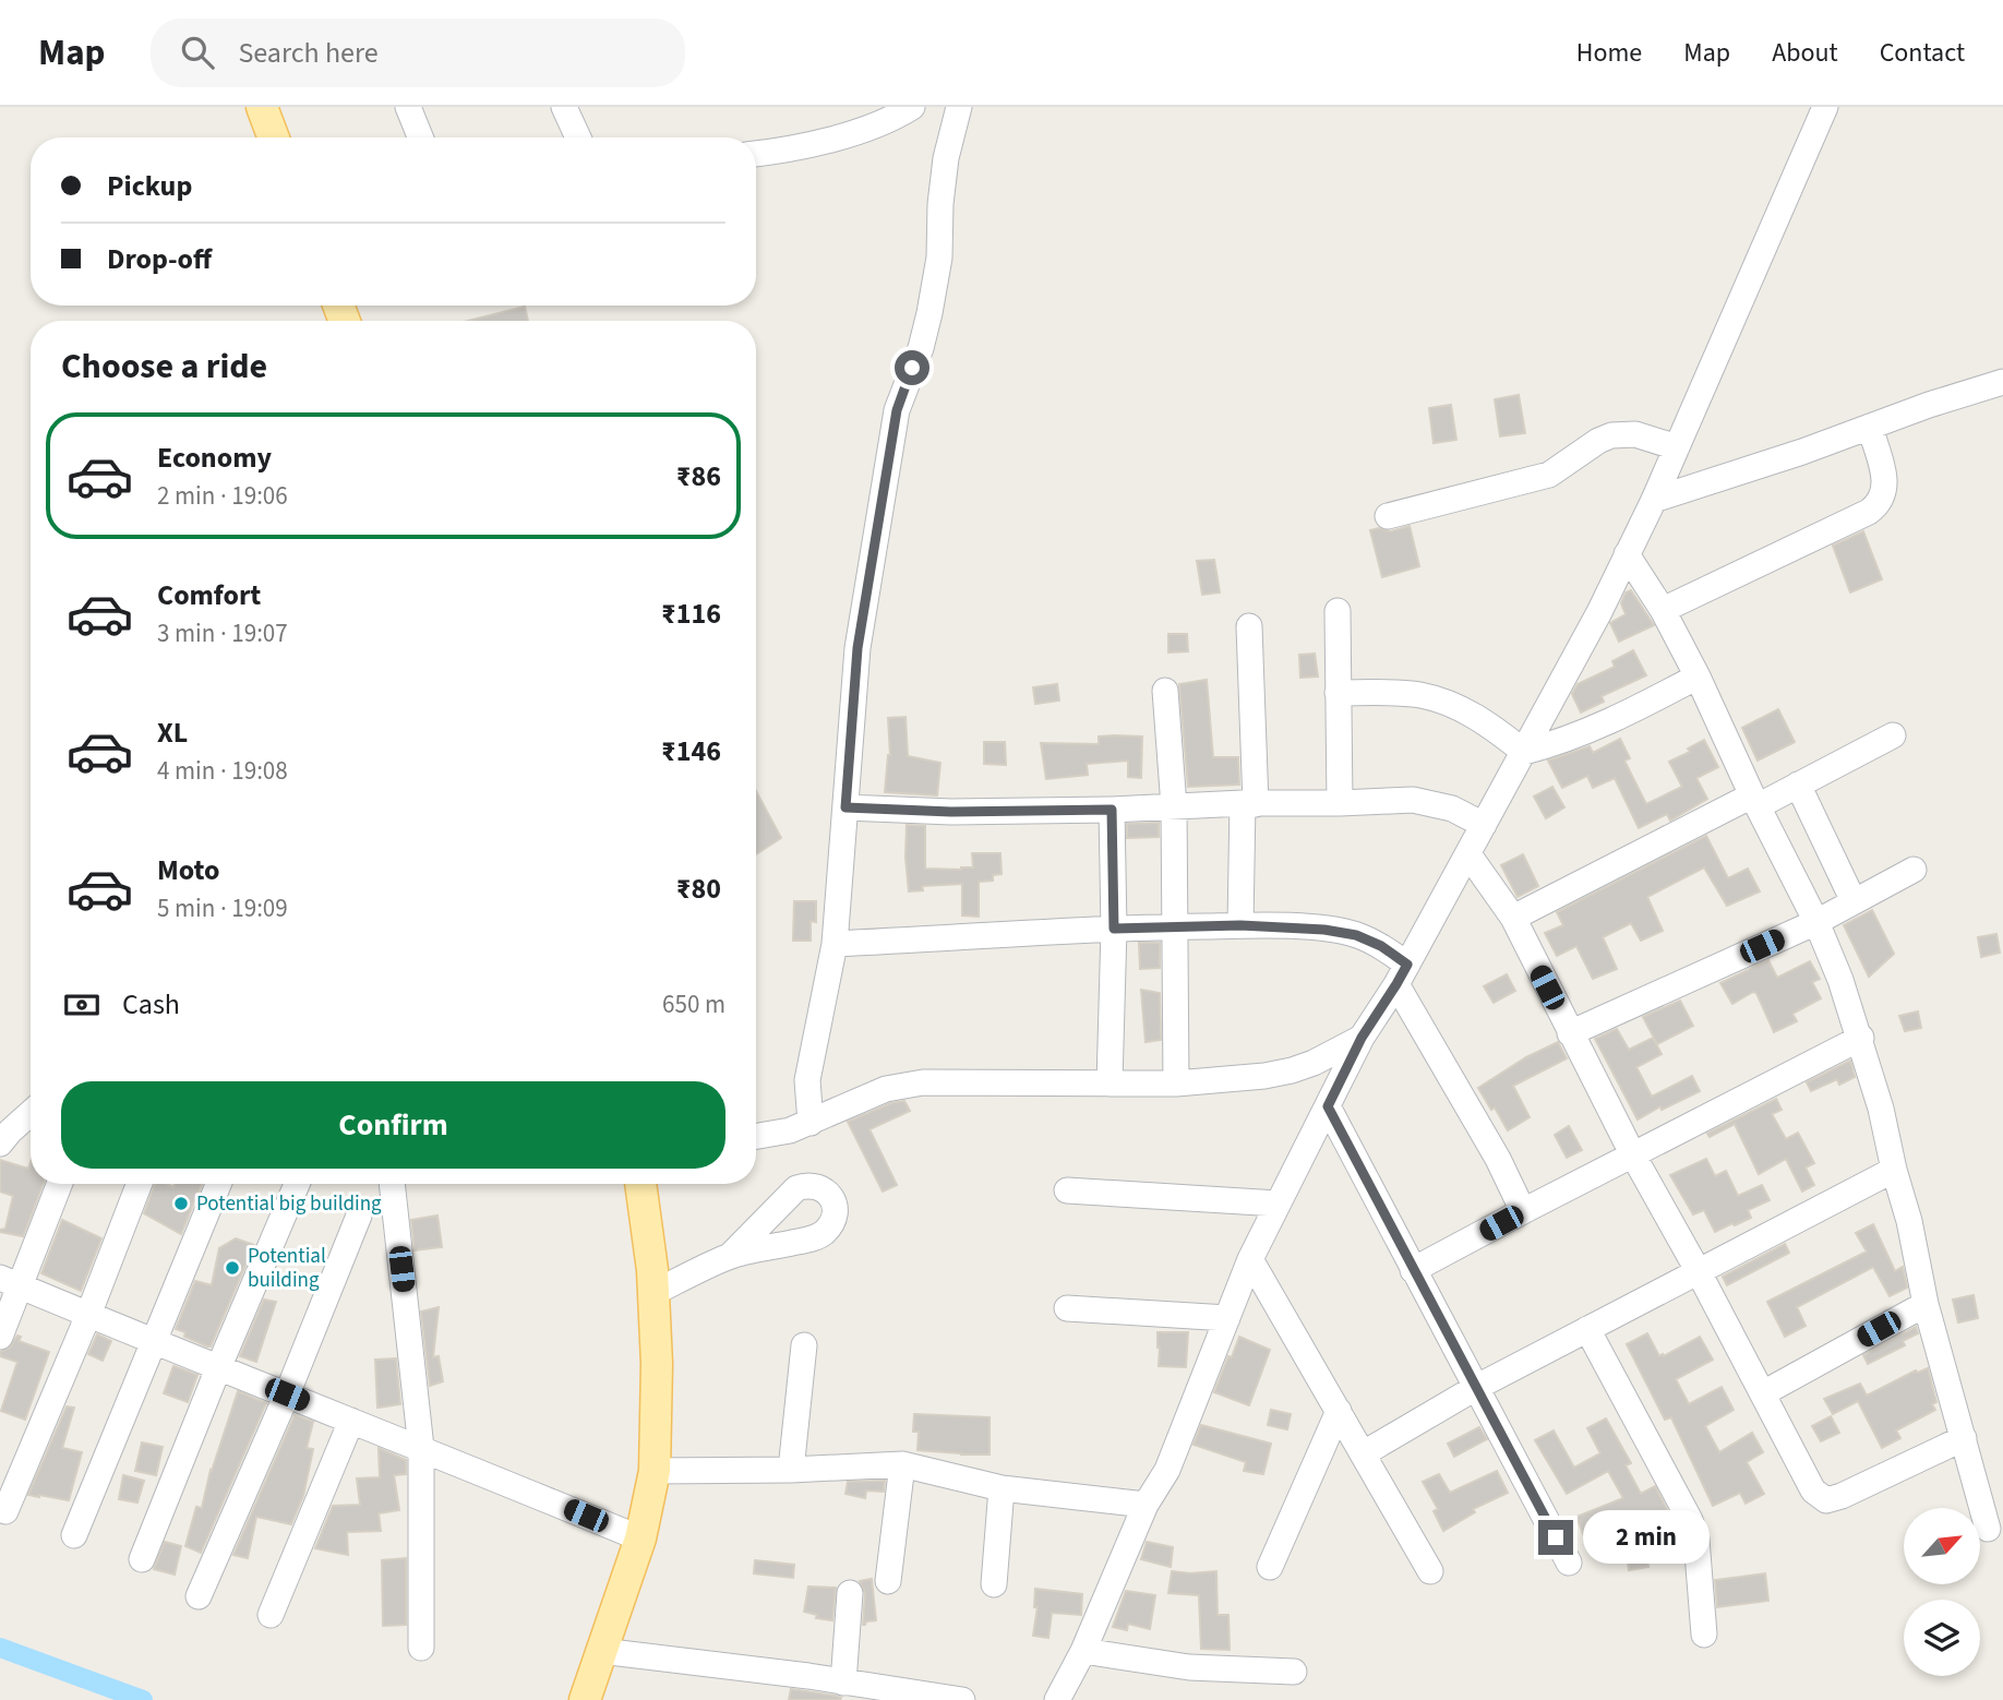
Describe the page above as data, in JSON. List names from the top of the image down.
{
  "places": ["Potential big building", "Potential building"],
  "north": "top right",
  "page": {
    "header": "Map",
    "search": "Search here",
    "nav": [
      "Home",
      "Map",
      "About",
      "Contact"
    ],
    "banner": ["Pickup", "Drop-off"],
    "heading": "Choose a ride",
    "list": [
      {
        "name": "Economy",
        "note": "2 min · 19:06",
        "value": "₹86"
      },
      {
        "name": "Comfort",
        "note": "3 min · 19:07",
        "value": "₹116"
      },
      {
        "name": "XL",
        "note": "4 min · 19:08",
        "value": "₹146"
      },
      {
        "name": "Moto",
        "note": "5 min · 19:09",
        "value": "₹80"
      }
    ],
    "pay": ["Cash", "650 m"],
    "buttons": "Confirm",
    "bubble": "2 min"
  }
}
